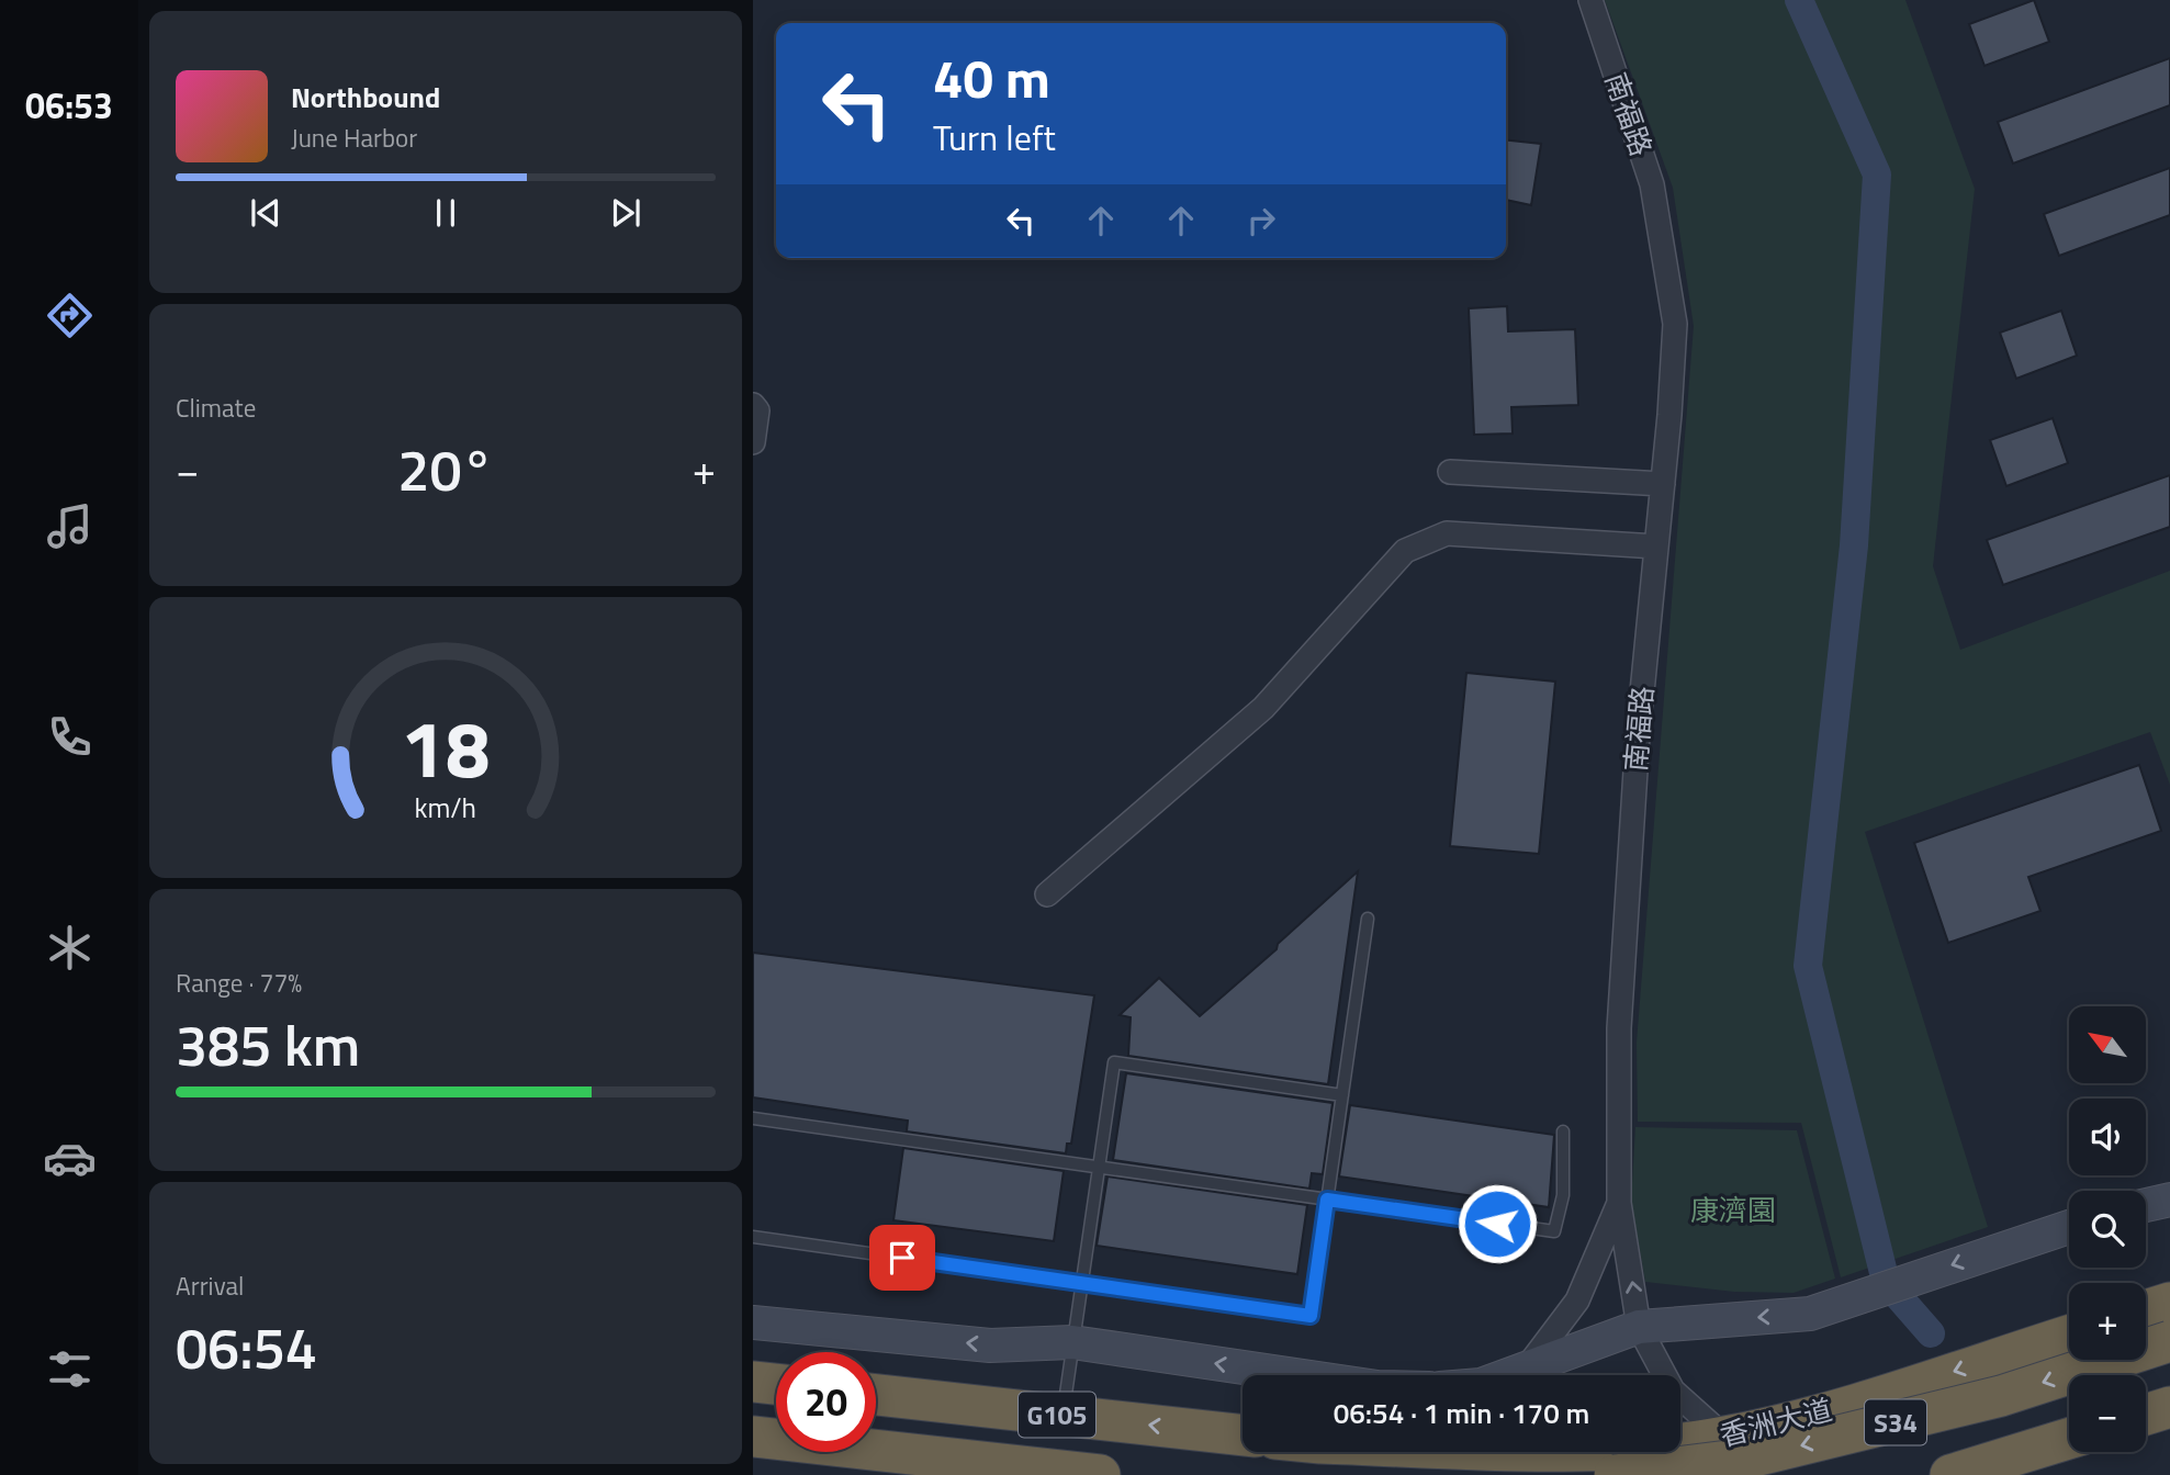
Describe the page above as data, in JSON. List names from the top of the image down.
{
  "streets": {
    "highway": ["G105", "香洲大道", "S34"],
    "street": ["南福路"]
  },
  "crossings": [
    ["南福路", "香洲大道"]
  ],
  "parks": ["康濟園"],
  "north": "top left",
  "page": {
    "tabs": "06:53",
    "turn": ["40 m", "Turn left"],
    "song": ["Northbound", "June Harbor"],
    "tile": [
      "Climate",
      ["Range · 77%", "385 km"],
      ["Arrival", "06:54"]
    ],
    "heat": ["−", "20°", "+"],
    "map_buttons": ["+", "−"],
    "limit": "20",
    "trip": "06:54 · 1 min · 170 m",
    "gauge": ["18", "km/h"]
  }
}
